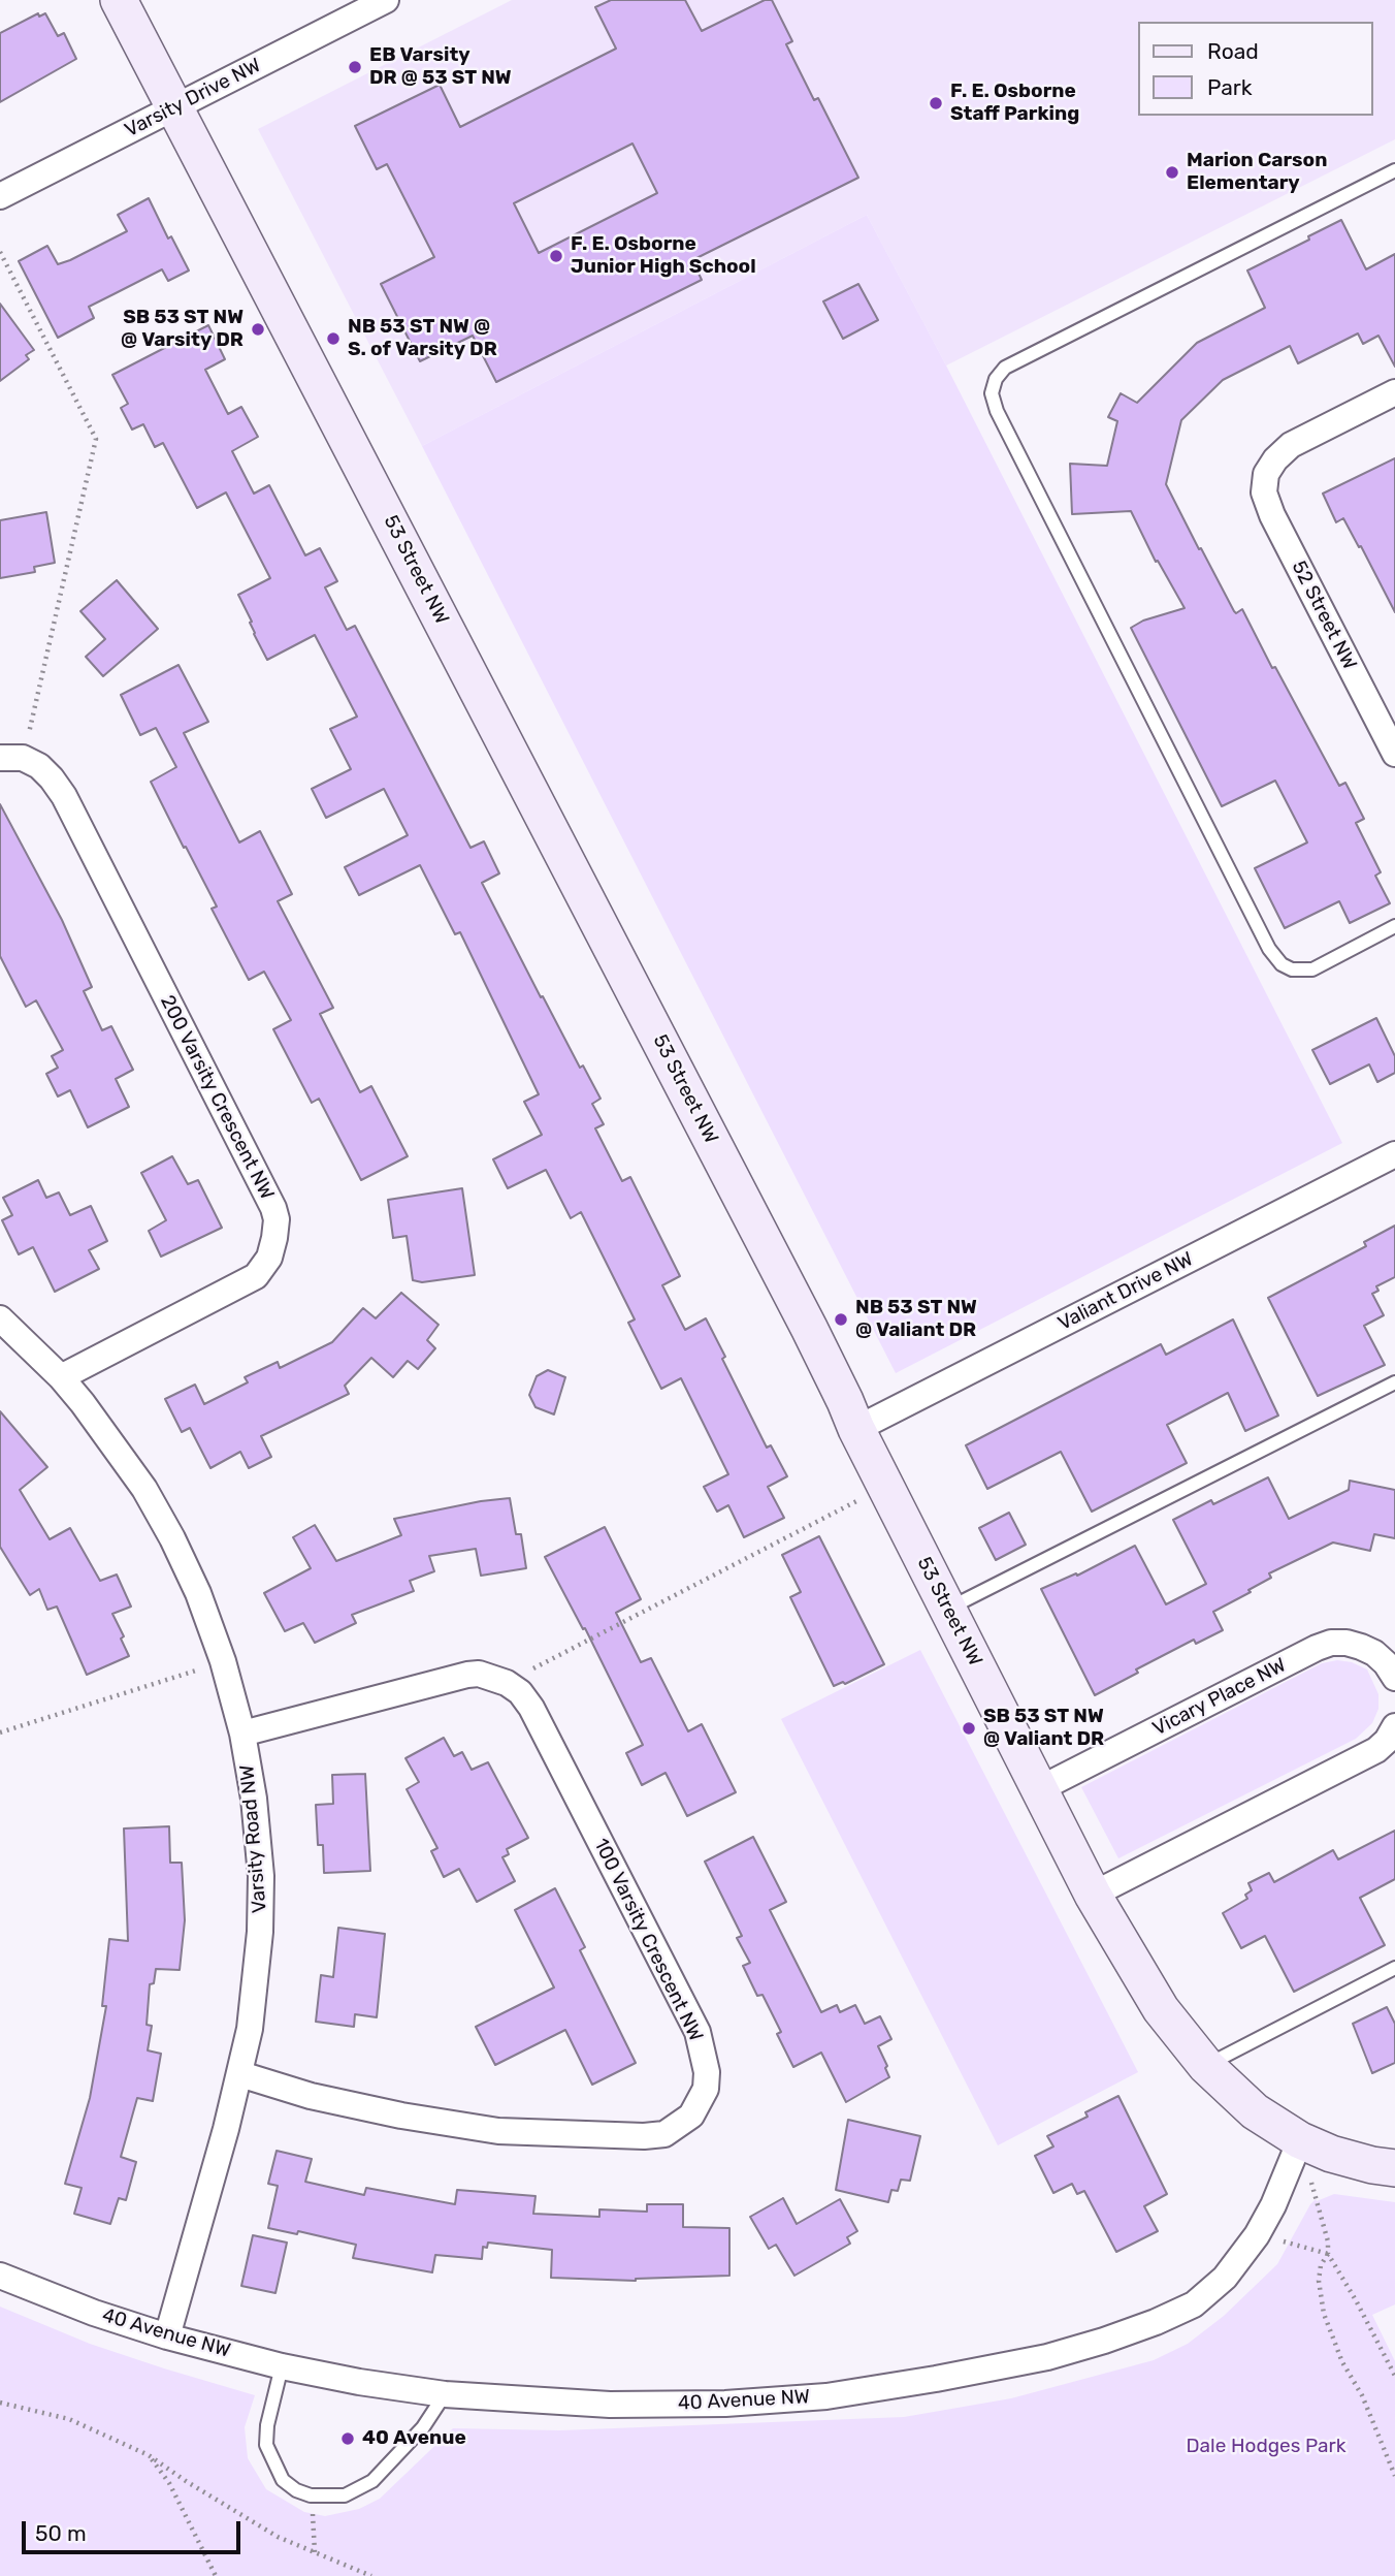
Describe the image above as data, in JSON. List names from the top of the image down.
{
  "streets": {
    "street": [
      "Varsity Drive NW",
      "53 Street NW",
      "52 Street NW",
      "200 Varsity Crescent NW",
      "Valiant Drive NW",
      "Vicary Place NW",
      "Varsity Road NW",
      "100 Varsity Crescent NW",
      "40 Avenue NW"
    ]
  },
  "crossings": [
    ["Varsity Drive NW", "53 Street NW"],
    ["53 Street NW", "Valiant Drive NW"],
    ["53 Street NW", "Vicary Place NW"],
    ["53 Street NW", "40 Avenue NW"],
    ["200 Varsity Crescent NW", "Varsity Road NW"],
    ["Varsity Road NW", "100 Varsity Crescent NW"],
    ["Varsity Road NW", "40 Avenue NW"]
  ],
  "parks": ["Dale Hodges Park"],
  "places": [
    "EB Varsity DR @ 53 ST NW",
    "F. E. Osborne Staff Parking",
    "Marion Carson Elementary",
    "F. E. Osborne Junior High School",
    "SB 53 ST NW @ Varsity DR",
    "NB 53 ST NW @ S. of Varsity DR",
    "NB 53 ST NW @ Valiant DR",
    "SB 53 ST NW @ Valiant DR",
    "40 Avenue"
  ],
  "legend": ["Road", "Park"],
  "scale_bar": "50 m"
}
